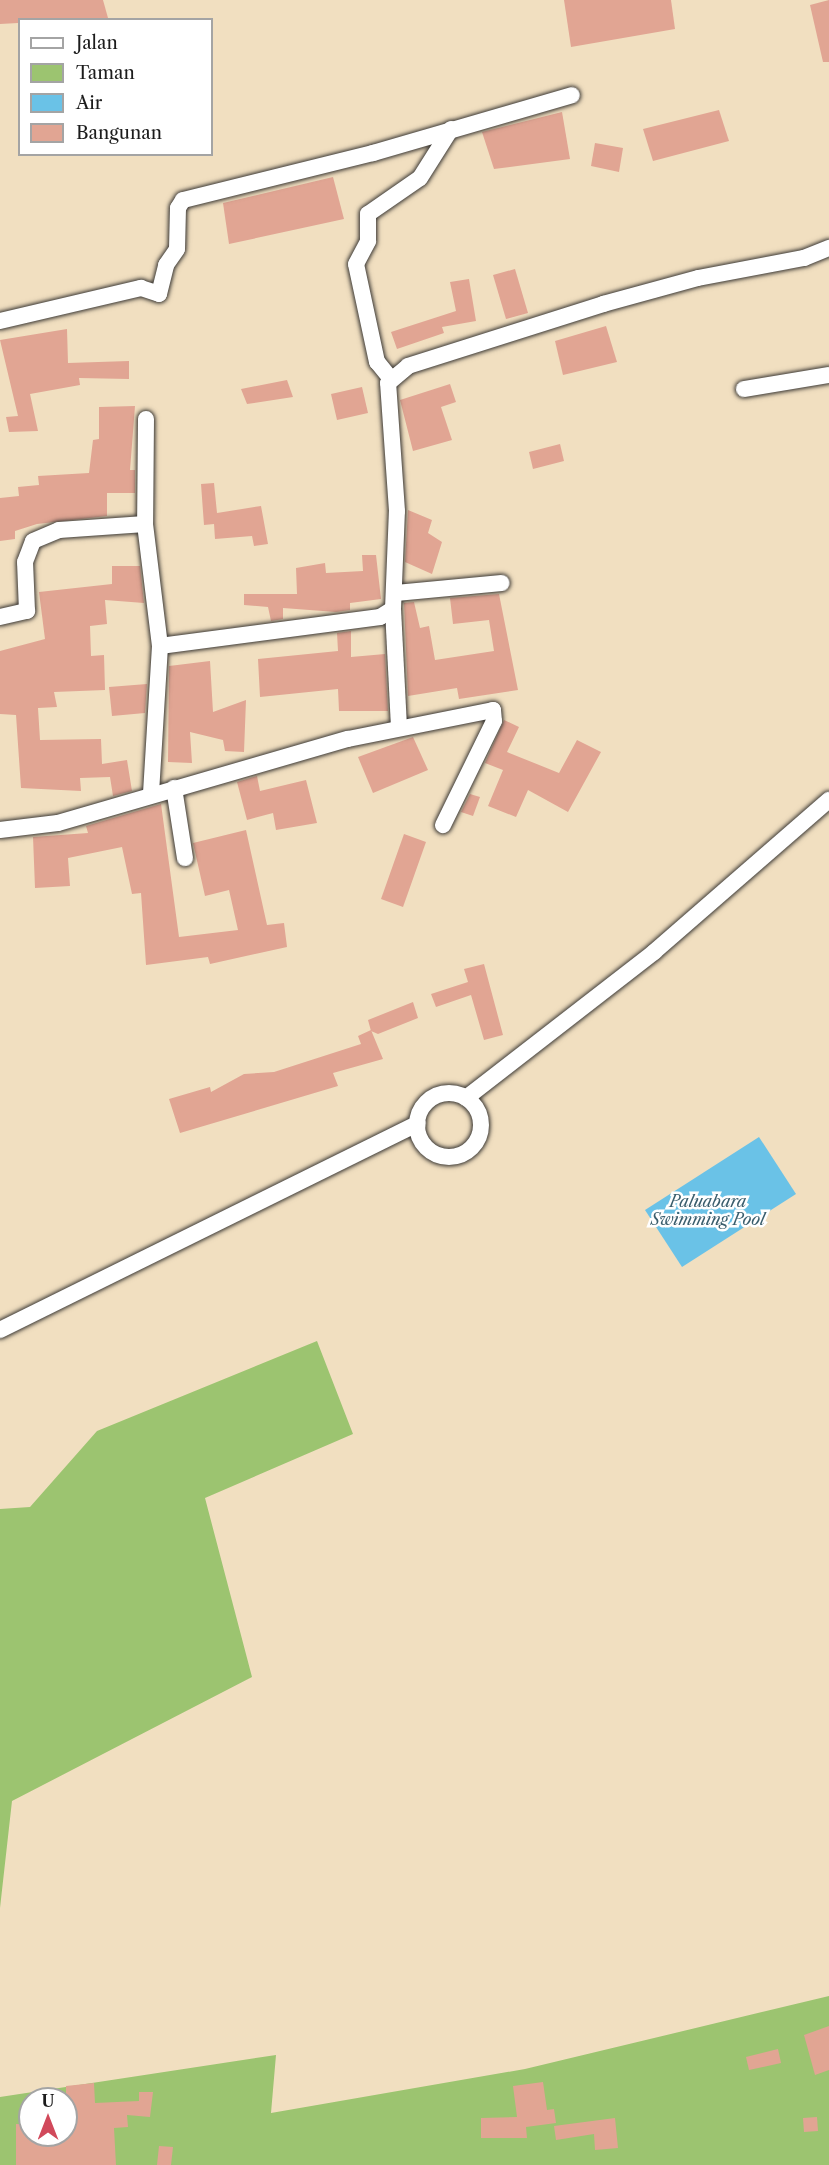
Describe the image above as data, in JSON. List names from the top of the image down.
{
  "water": ["Paluabara Swimming Pool"],
  "legend": [
    "Jalan",
    "Taman",
    "Air",
    "Bangunan"
  ],
  "north": "top"
}
